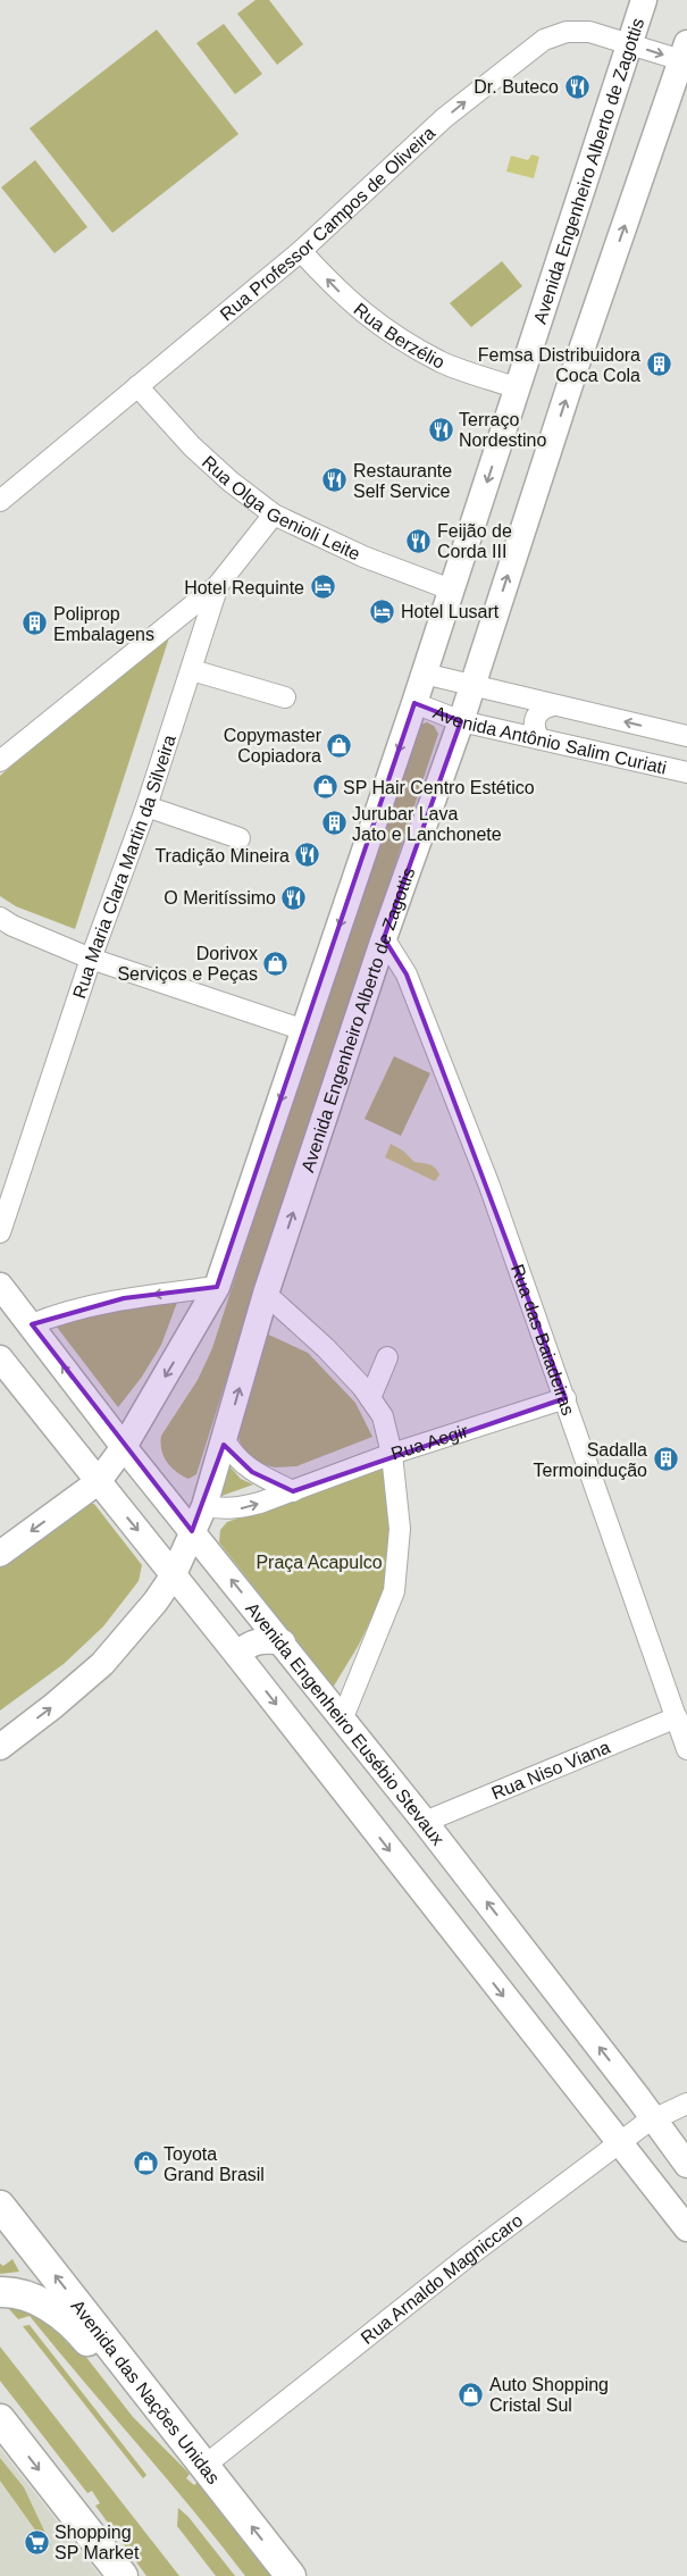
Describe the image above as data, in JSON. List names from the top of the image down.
{
  "streets": {
    "highway": ["Avenida das Nações Unidas"],
    "main road": ["Avenida Engenheiro Alberto de Zagottis", "Avenida Engenheiro Eusébio Stevaux"],
    "street": [
      "Rua Professor Campos de Oliveira",
      "Rua Berzélio",
      "Rua Olga Genioli Leite",
      "Avenida Antônio Salim Curiati",
      "Rua Maria Clara Martin da Silveira",
      "Rua das Baiadeiras",
      "Rua Aegir",
      "Rua Niso Viana",
      "Rua Arnaldo Magniccaro"
    ]
  },
  "crossings": [
    ["Avenida Engenheiro Alberto de Zagottis", "Rua Professor Campos de Oliveira"],
    ["Avenida Engenheiro Alberto de Zagottis", "Rua Berzélio"],
    ["Avenida Engenheiro Alberto de Zagottis", "Rua Olga Genioli Leite"],
    ["Avenida Engenheiro Alberto de Zagottis", "Avenida Antônio Salim Curiati"],
    ["Avenida Engenheiro Alberto de Zagottis", "Rua das Baiadeiras"],
    ["Avenida Engenheiro Alberto de Zagottis", "Rua Aegir"],
    ["Avenida Engenheiro Alberto de Zagottis", "Avenida Engenheiro Eusébio Stevaux"],
    ["Rua Professor Campos de Oliveira", "Rua Berzélio"],
    ["Rua Professor Campos de Oliveira", "Rua Olga Genioli Leite"],
    ["Rua Olga Genioli Leite", "Rua Maria Clara Martin da Silveira"],
    ["Rua das Baiadeiras", "Rua Aegir"],
    ["Rua das Baiadeiras", "Rua Niso Viana"],
    ["Avenida Engenheiro Eusébio Stevaux", "Rua Niso Viana"],
    ["Avenida Engenheiro Eusébio Stevaux", "Rua Arnaldo Magniccaro"],
    ["Rua Arnaldo Magniccaro", "Avenida das Nações Unidas"]
  ],
  "one_way": ["Rua Professor Campos de Oliveira", "Rua Berzélio"],
  "parks": ["Praça Acapulco"],
  "places": {
    "restaurant": [
      "Dr. Buteco",
      "Terraço Nordestino",
      "Restaurante Self Service",
      "Feijão de Corda III",
      "Tradição Mineira",
      "O Meritíssimo"
    ],
    "building": [
      "Femsa Distribuidora Coca Cola",
      "Poliprop Embalagens",
      "Jurubar Lava Jato e Lanchonete",
      "Sadalla Termoindução"
    ],
    "hotel": ["Hotel Requinte", "Hotel Lusart"],
    "shop": [
      "Copymaster Copiadora",
      "SP Hair Centro Estético",
      "Dorivox Serviços e Peças",
      "Toyota Grand Brasil",
      "Auto Shopping Cristal Sul"
    ],
    "supermarket": ["Shopping SP Market"]
  }
}
